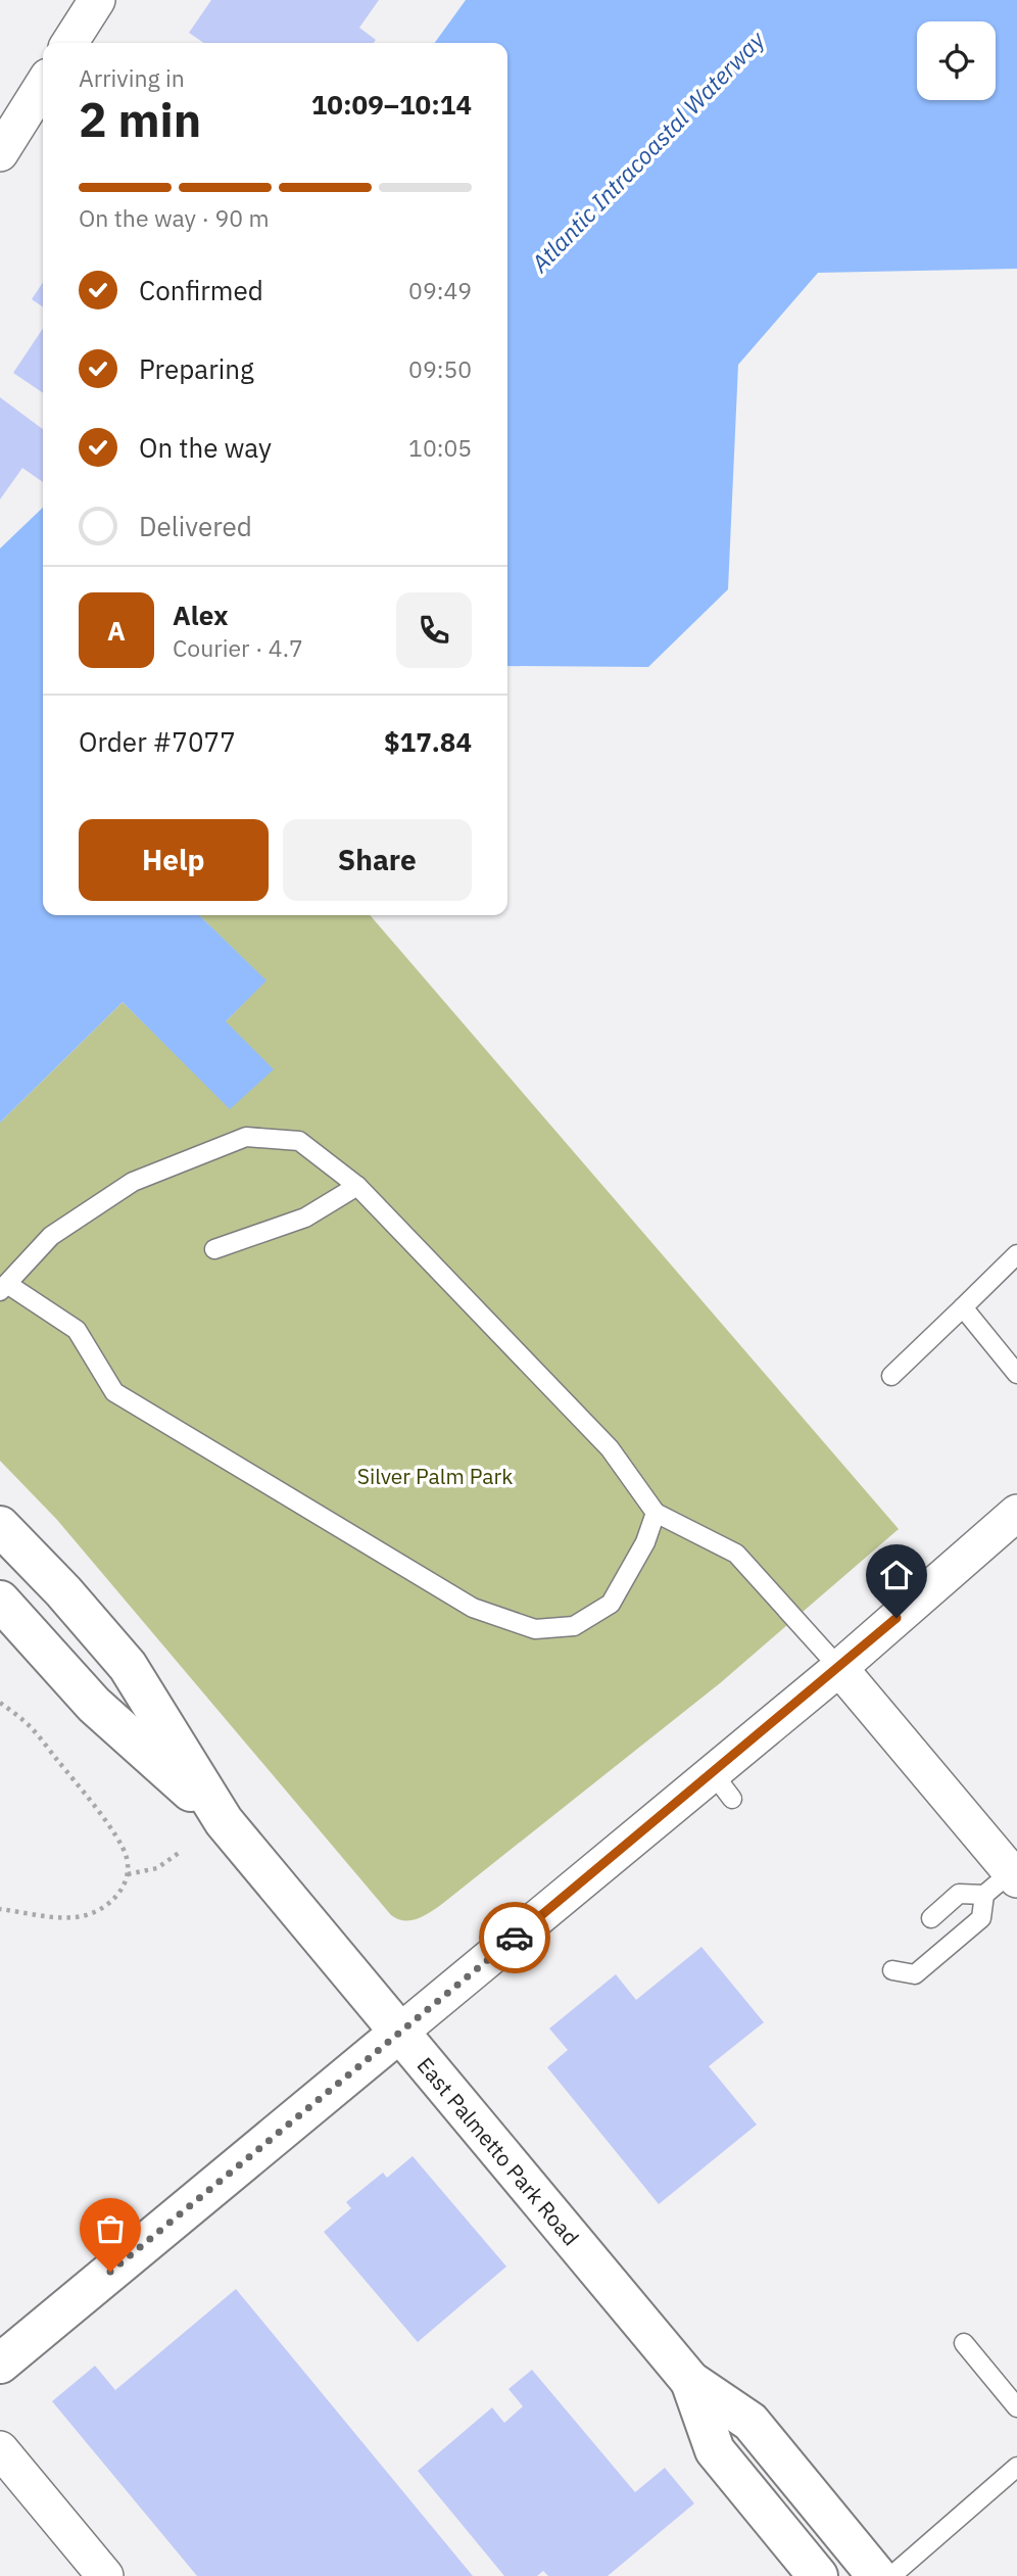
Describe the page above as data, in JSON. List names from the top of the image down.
{
  "streets": {
    "main road": ["East Palmetto Park Road"]
  },
  "water": ["Atlantic Intracoastal Waterway"],
  "parks": ["Silver Palm Park"],
  "page": {
    "heading": ["2 min", "Arriving in", "10:09–10:14"],
    "panel": [
      "Alex",
      "Courier · 4.7",
      "Order #7077",
      "$17.84"
    ],
    "bar": "On the way · 90 m",
    "list": [
      ["Confirmed", "09:49"],
      ["Preparing", "09:50"],
      ["On the way", "10:05"],
      "Delivered"
    ],
    "round": "A",
    "buttons": ["Help", "Share"]
  }
}
